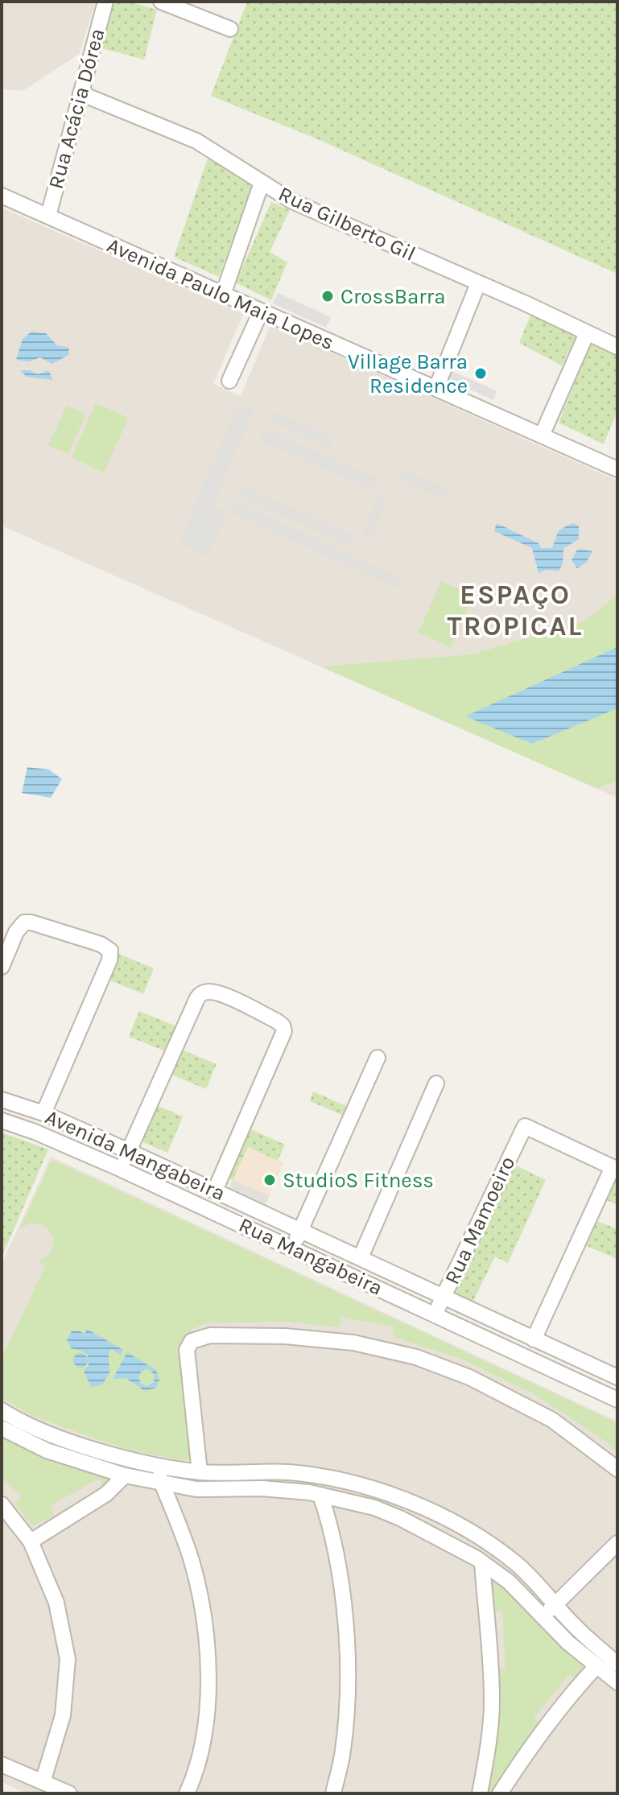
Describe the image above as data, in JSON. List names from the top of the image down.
{
  "streets": {
    "street": [
      "Rua Acácia Dórea",
      "Rua Gilberto Gil",
      "Avenida Paulo Maia Lopes",
      "Avenida Mangabeira",
      "Rua Mamoeiro",
      "Rua Mangabeira"
    ]
  },
  "crossings": [
    ["Rua Acácia Dórea", "Rua Gilberto Gil"],
    ["Rua Acácia Dórea", "Avenida Paulo Maia Lopes"],
    ["Avenida Mangabeira", "Rua Mamoeiro"],
    ["Rua Mamoeiro", "Rua Mangabeira"]
  ],
  "districts": ["ESPAÇO TROPICAL"],
  "places": ["CrossBarra", "Village Barra Residence", "StudioS Fitness"]
}
